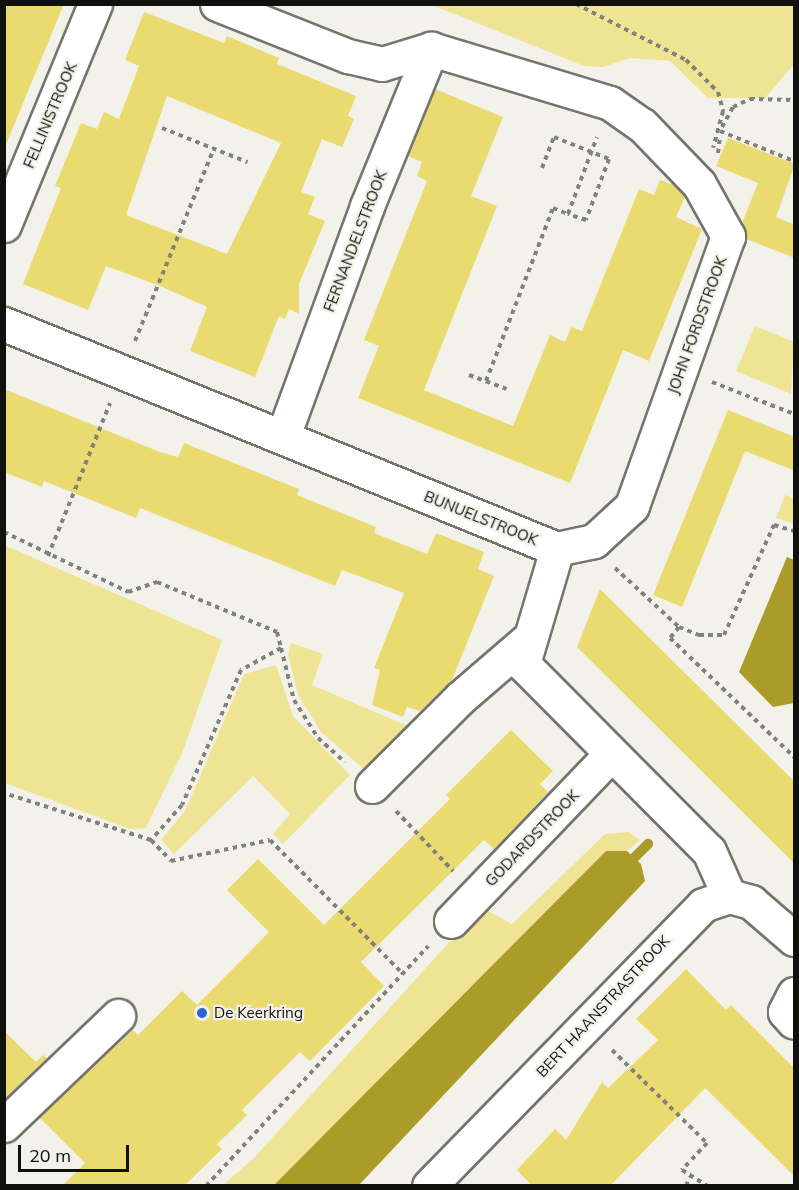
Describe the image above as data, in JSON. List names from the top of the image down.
{
  "streets": {
    "street": [
      "FELLINISTROOK",
      "FERNANDELSTROOK",
      "JOHN FORDSTROOK",
      "BUNUELSTROOK",
      "GODARDSTROOK",
      "BERT HAANSTRASTROOK"
    ]
  },
  "crossings": [
    ["FERNANDELSTROOK", "JOHN FORDSTROOK"],
    ["FERNANDELSTROOK", "BUNUELSTROOK"],
    ["BUNUELSTROOK", "GODARDSTROOK"],
    ["BUNUELSTROOK", "BERT HAANSTRASTROOK"]
  ],
  "places": ["De Keerkring"],
  "scale_bar": "20 m"
}
